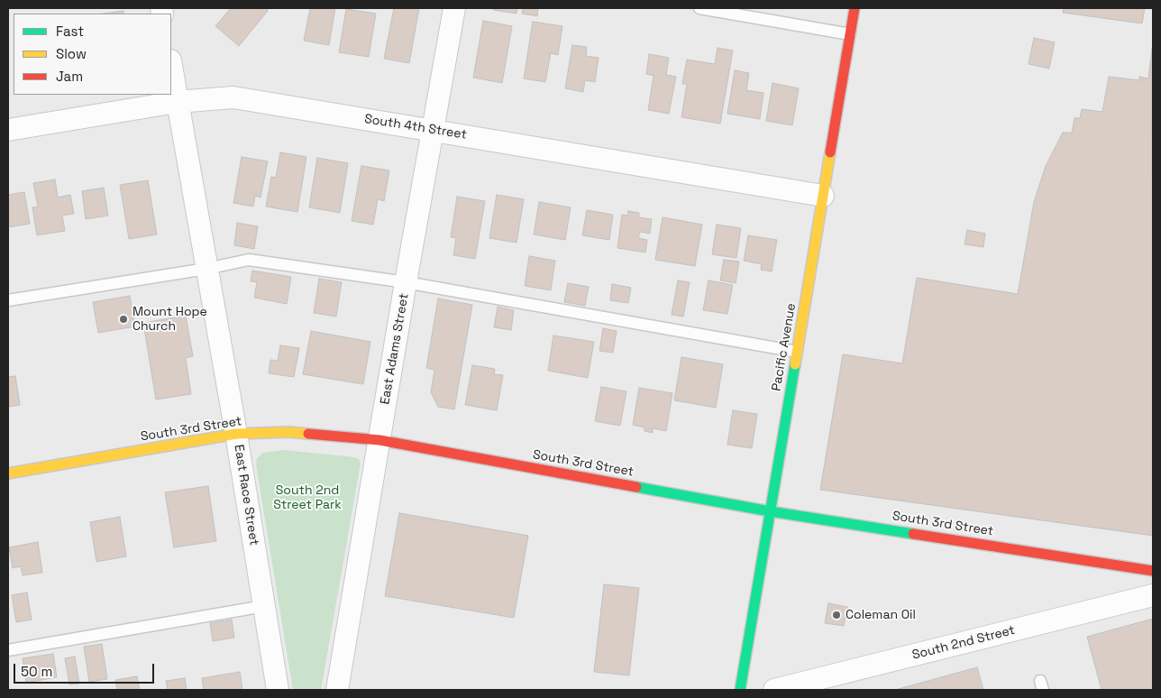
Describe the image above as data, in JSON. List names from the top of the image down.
{
  "streets": {
    "street": [
      "South 4th Street",
      "Pacific Avenue",
      "East Adams Street",
      "South 3rd Street",
      "East Race Street",
      "South 2nd Street"
    ]
  },
  "crossings": [
    ["South 4th Street", "Pacific Avenue"],
    ["South 4th Street", "East Adams Street"],
    ["South 4th Street", "East Race Street"],
    ["Pacific Avenue", "South 3rd Street"],
    ["East Adams Street", "South 3rd Street"],
    ["South 3rd Street", "East Race Street"]
  ],
  "parks": ["South 2nd Street Park"],
  "places": ["Mount Hope Church", "Coleman Oil"],
  "legend": ["Fast", "Slow", "Jam"],
  "scale_bar": "50 m"
}
